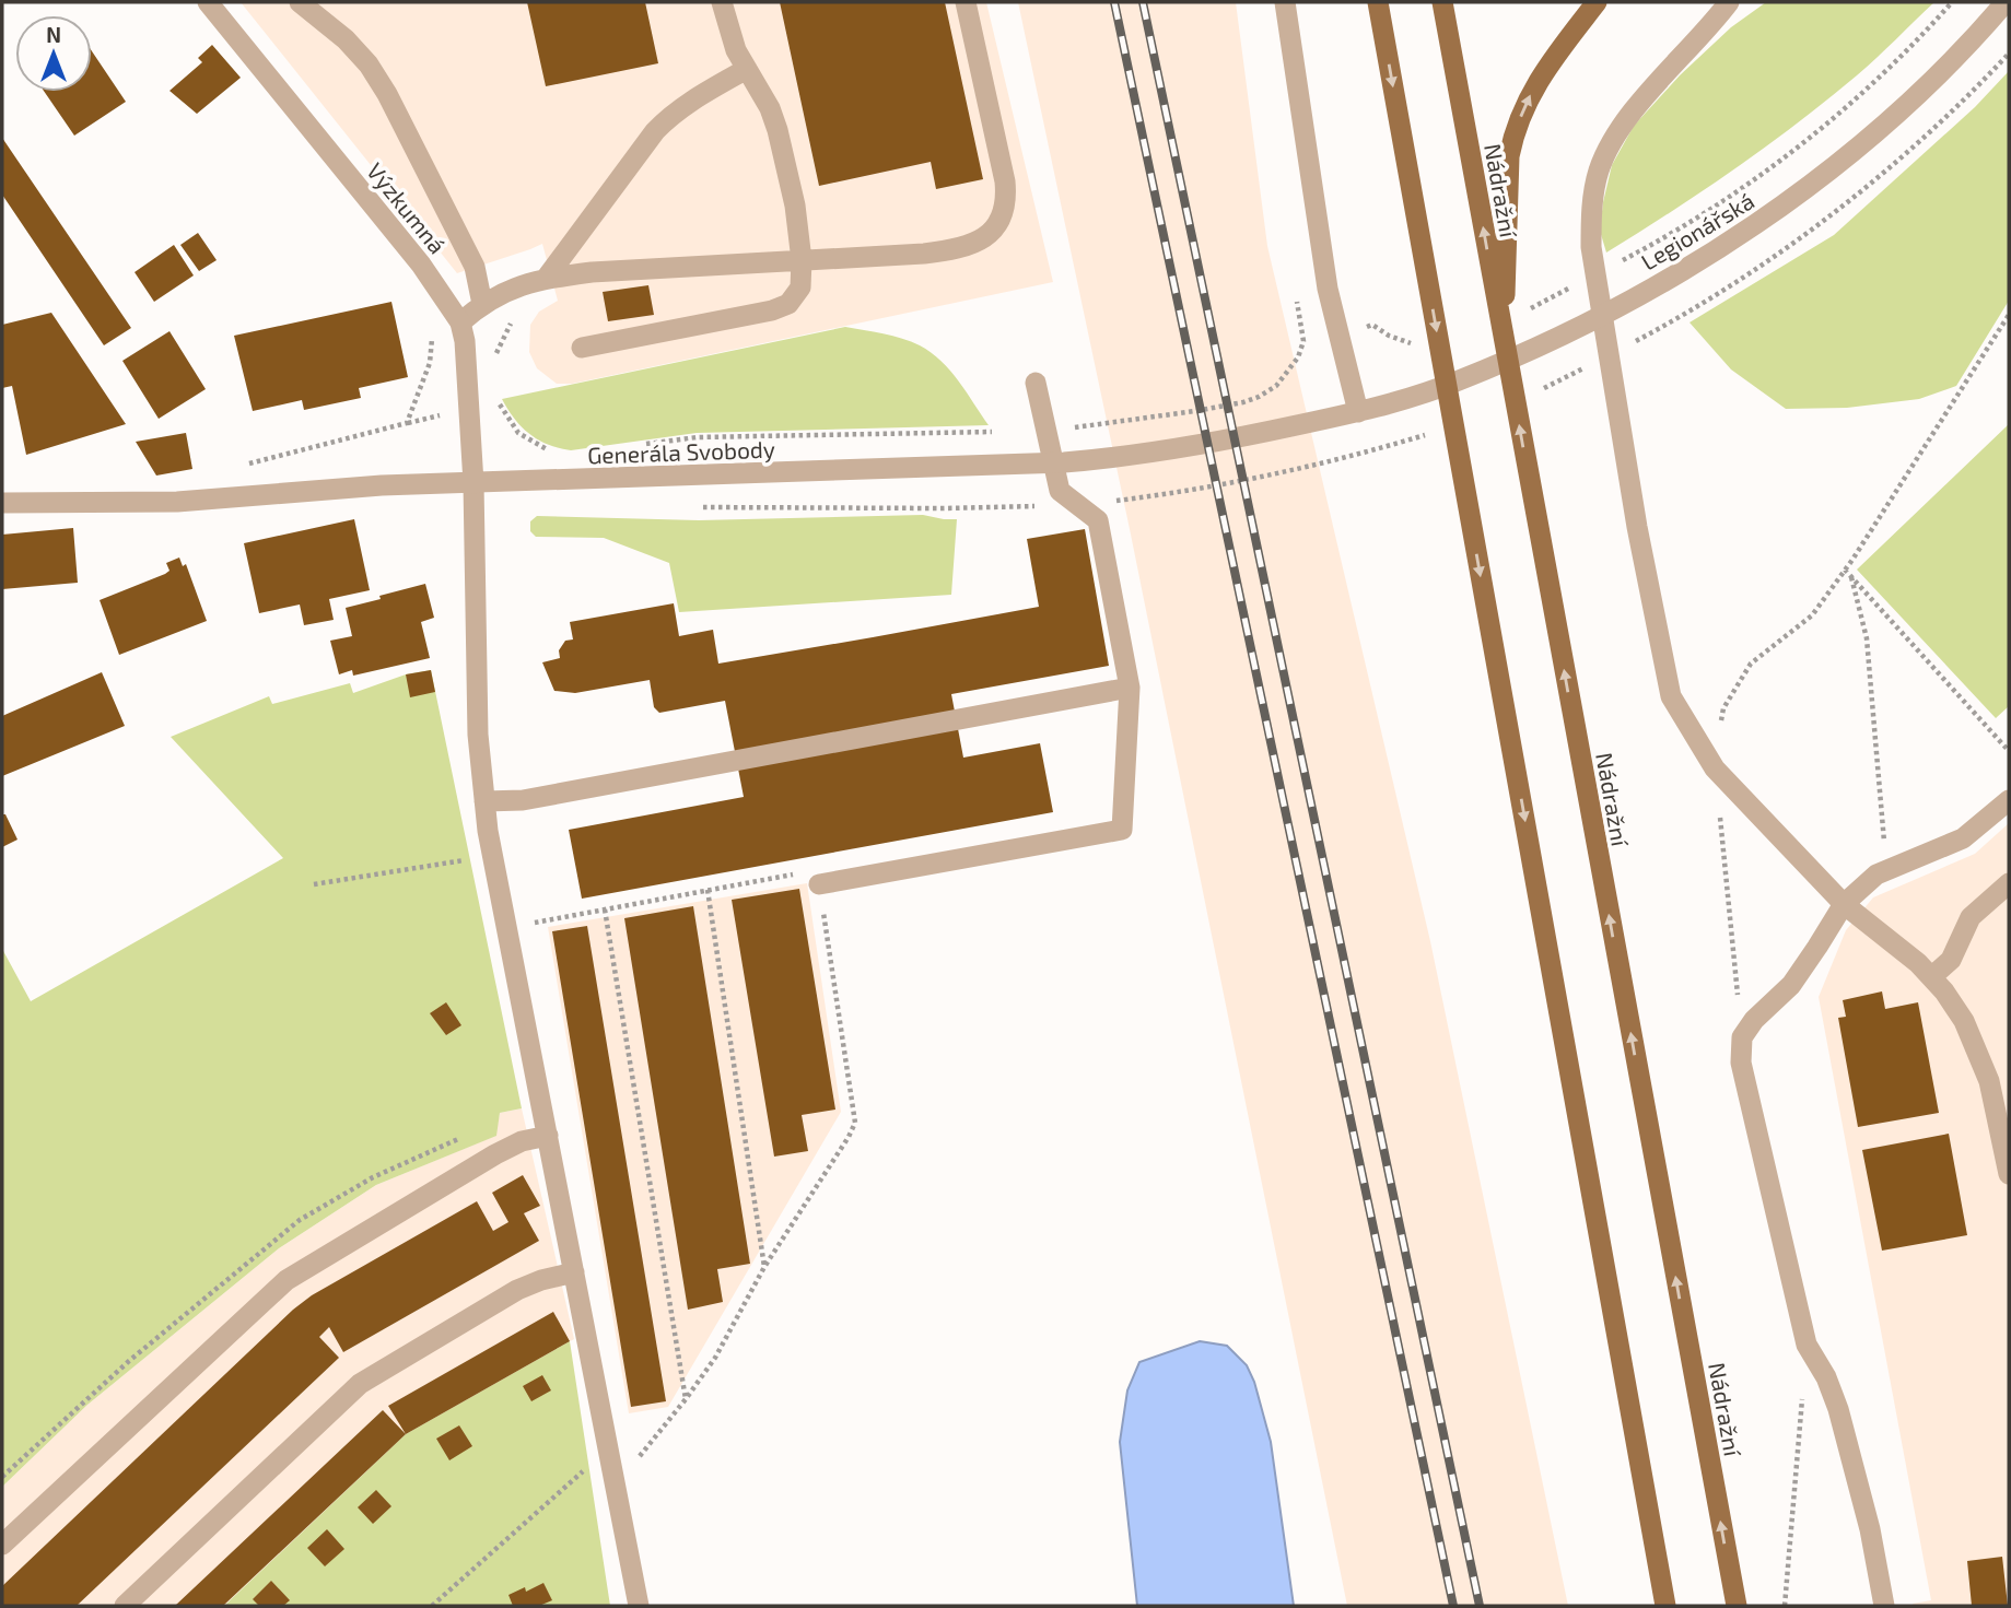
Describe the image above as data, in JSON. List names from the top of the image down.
{
  "streets": {
    "main road": ["Nádražní"],
    "street": ["Výzkumná", "Legionářská", "Generála Svobody"]
  },
  "crossings": [
    ["Výzkumná", "Generála Svobody"],
    ["Legionářská", "Generála Svobody"]
  ],
  "north": "top"
}
